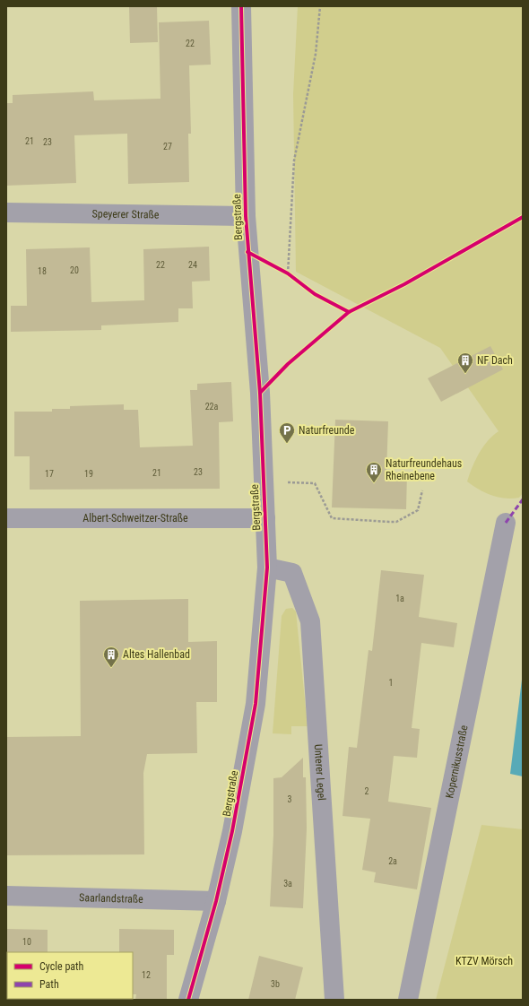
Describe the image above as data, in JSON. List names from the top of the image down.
{
  "streets": {
    "street": [
      "Speyerer Straße",
      "Bergstraße",
      "Albert-Schweitzer-Straße",
      "Kopernikusstraße",
      "Unterer Legel",
      "Saarlandstraße"
    ]
  },
  "crossings": [
    ["Speyerer Straße", "Bergstraße"],
    ["Bergstraße", "Albert-Schweitzer-Straße"],
    ["Bergstraße", "Unterer Legel"],
    ["Bergstraße", "Saarlandstraße"]
  ],
  "parks": ["KTZV Mörsch"],
  "places": {
    "building": ["NF Dach", "Naturfreundehaus Rheinebene", "Altes Hallenbad"],
    "parking": ["Naturfreunde"]
  },
  "house_numbers": [
    "22",
    "21",
    "23",
    "27",
    "22",
    "24",
    "20",
    "18",
    "22a",
    "23",
    "21",
    "17",
    "19",
    "1a",
    "1",
    "2",
    "3",
    "2a",
    "3a",
    "10",
    "12",
    "3b"
  ],
  "legend": ["Cycle path", "Path"]
}
